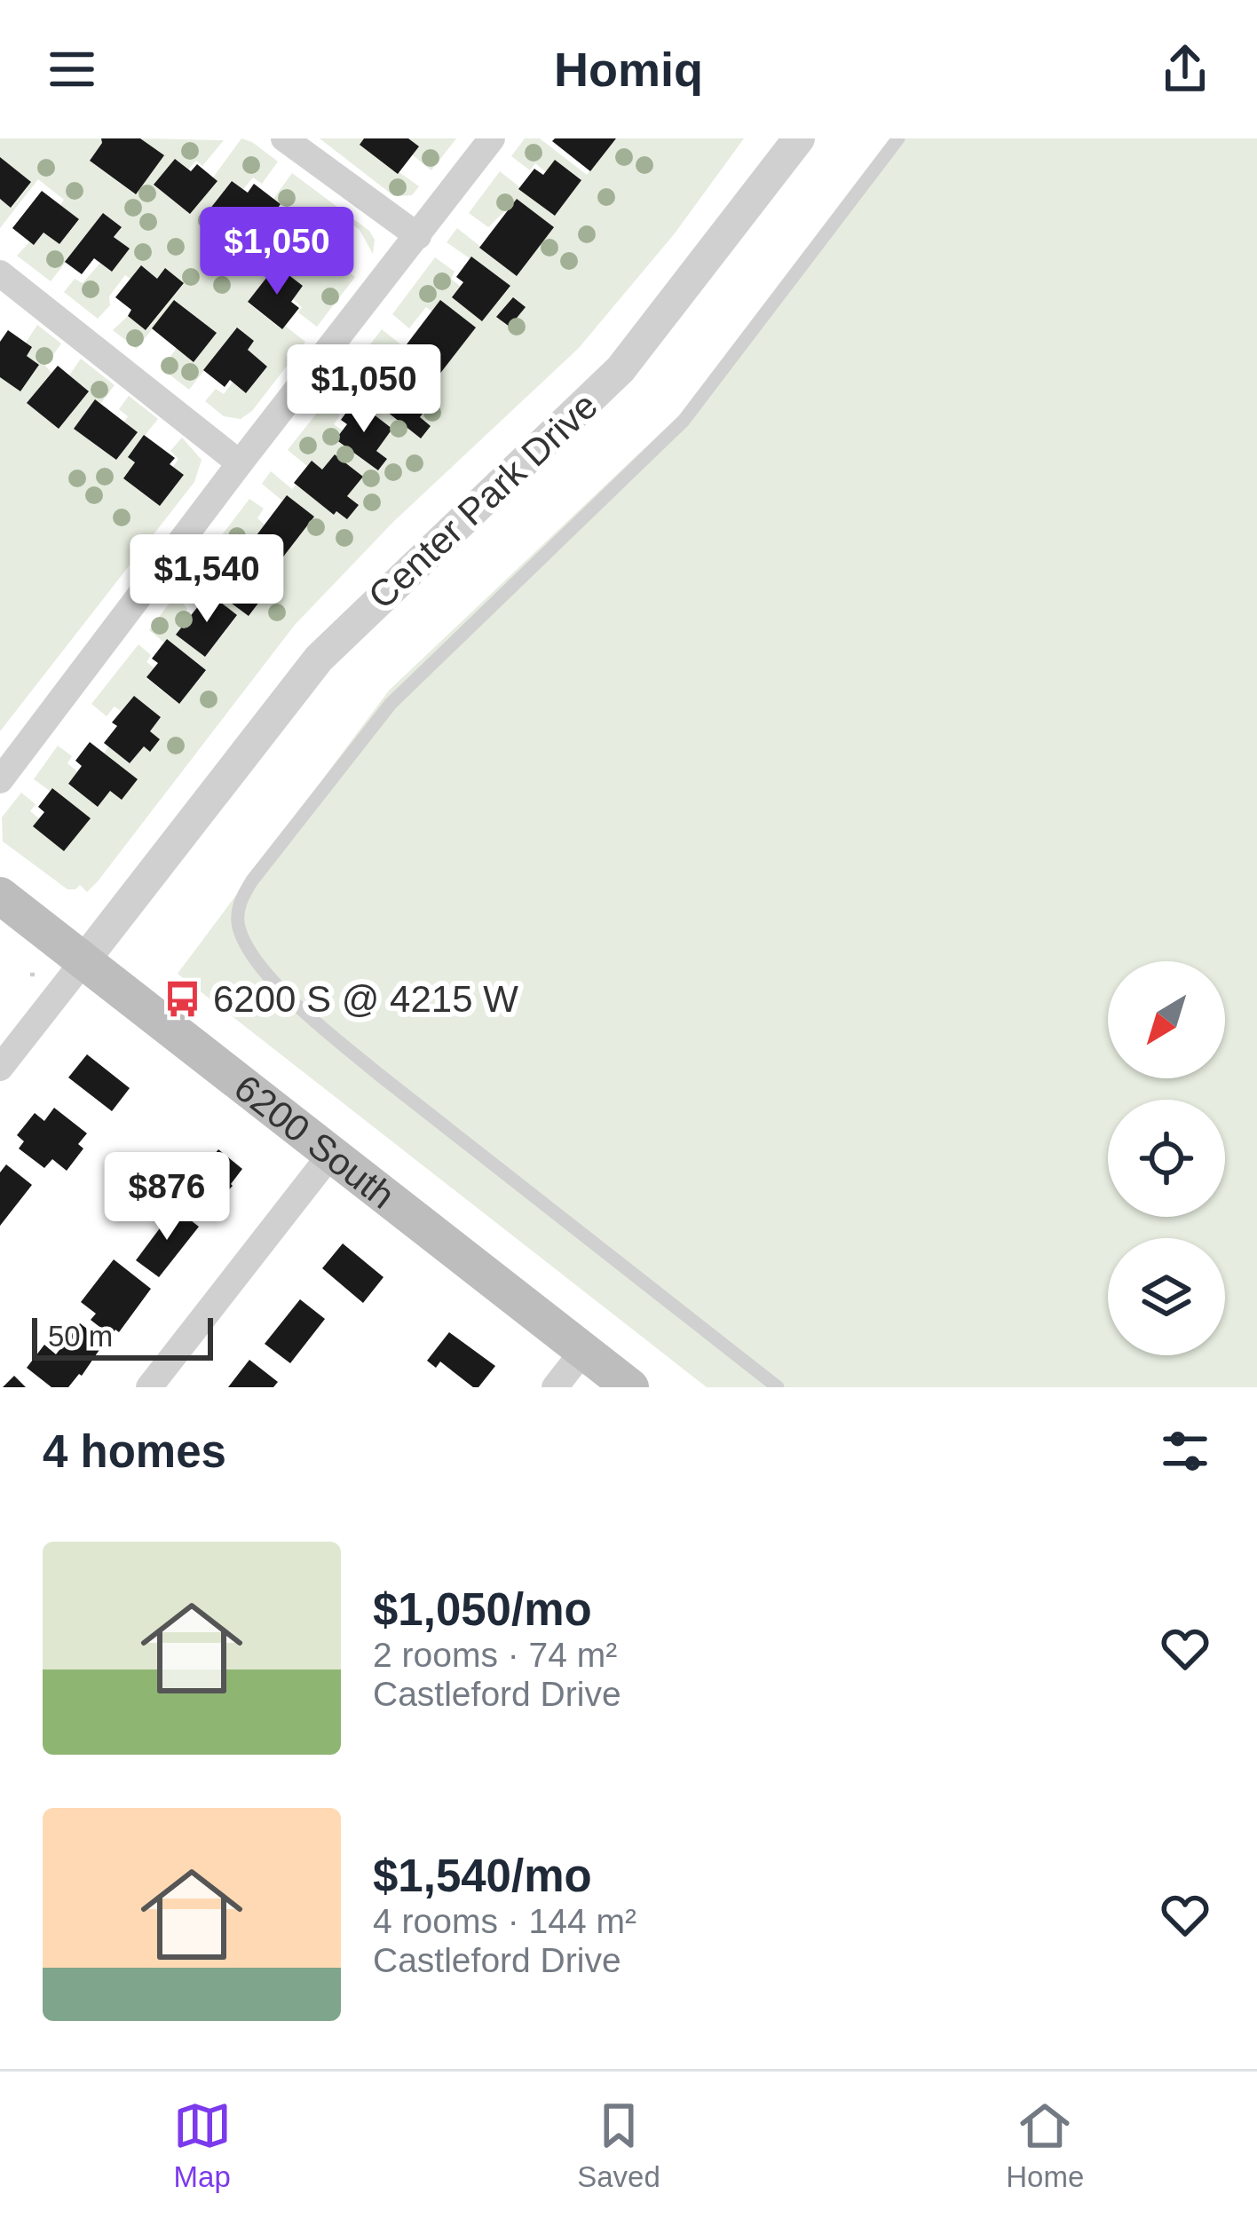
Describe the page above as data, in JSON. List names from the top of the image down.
{
  "streets": {
    "main road": ["6200 South"],
    "street": ["Center Park Drive"]
  },
  "crossings": [
    ["Center Park Drive", "6200 South"]
  ],
  "places": {
    "bus stop": ["6200 S @ 4215 W"]
  },
  "scale_bar": "50 m",
  "north": "bottom left",
  "page": {
    "header": "Homiq",
    "price": [
      "$1,050",
      "$1,050",
      "$1,540",
      "$876"
    ],
    "scale": "50 m",
    "heading": "4 homes",
    "list": [
      {
        "name": "$1,050/mo",
        "note": "2 rooms · 74 m² · Castleford Drive"
      },
      {
        "name": "$1,540/mo",
        "note": "4 rooms · 144 m² · Castleford Drive"
      }
    ],
    "tabs": ["Map", "Saved", "Home"]
  }
}
